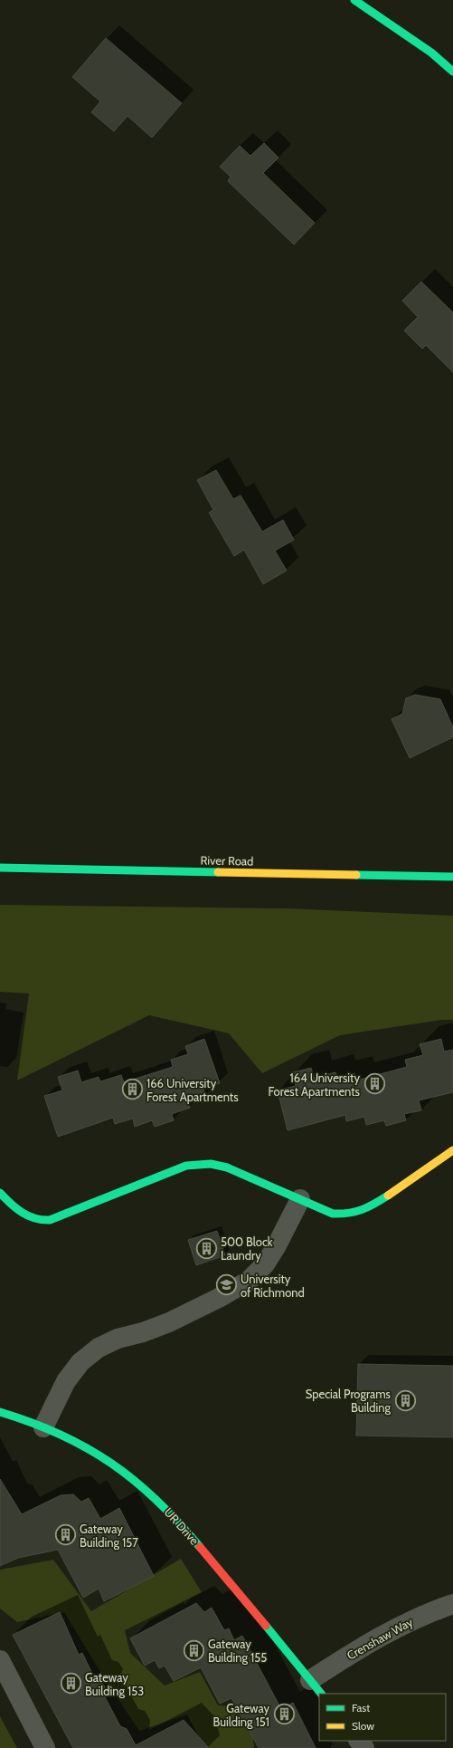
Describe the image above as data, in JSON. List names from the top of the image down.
{
  "streets": {
    "street": ["River Road", "UR Drive", "Crenshaw Way"]
  },
  "crossings": [
    ["UR Drive", "Crenshaw Way"]
  ],
  "places": {
    "building": [
      "164 University Forest Apartments",
      "166 University Forest Apartments",
      "500 Block Laundry",
      "Special Programs Building",
      "Gateway Building 157",
      "Gateway Building 155",
      "Gateway Building 153",
      "Gateway Building 151"
    ],
    "school or university": ["University of Richmond"]
  },
  "legend": ["Fast", "Slow"]
}
